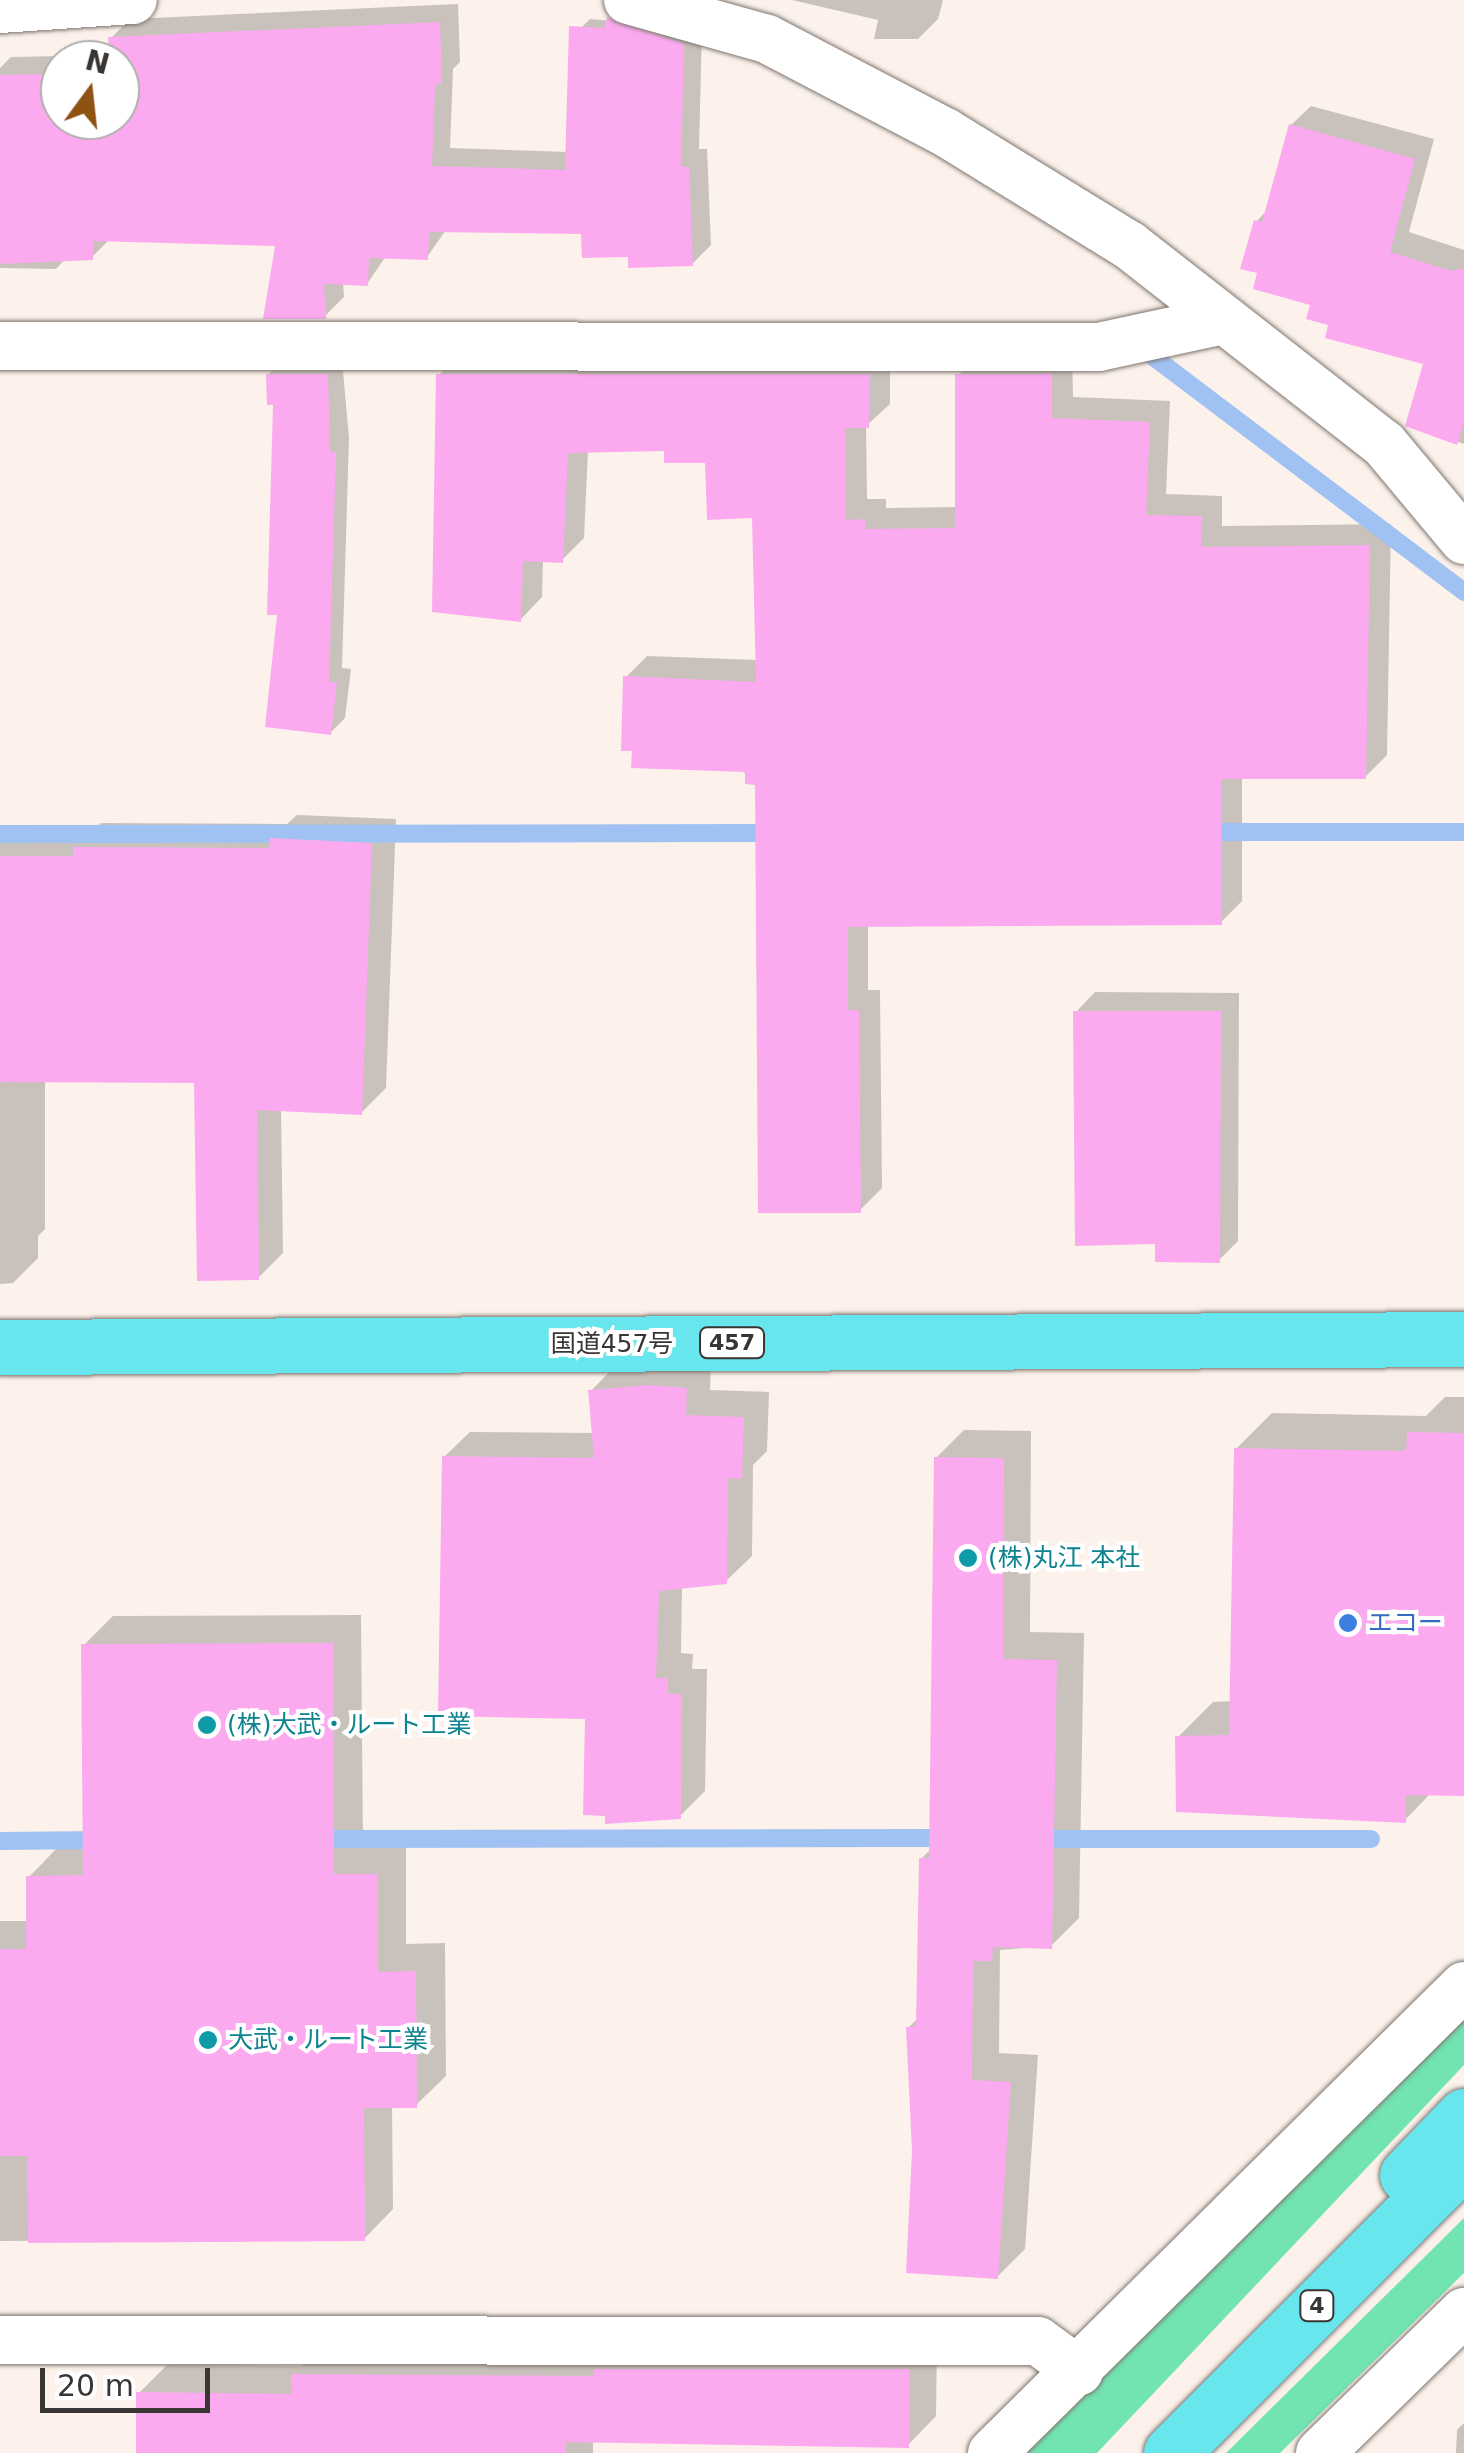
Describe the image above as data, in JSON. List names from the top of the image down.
{
  "streets": {
    "highway": ["457", "国道457号", "4"]
  },
  "places": [
    "(株)丸江 本社",
    "エコー",
    "(株)大武・ルート工業",
    "大武・ルート工業"
  ],
  "scale_bar": "20 m",
  "north": "top"
}
